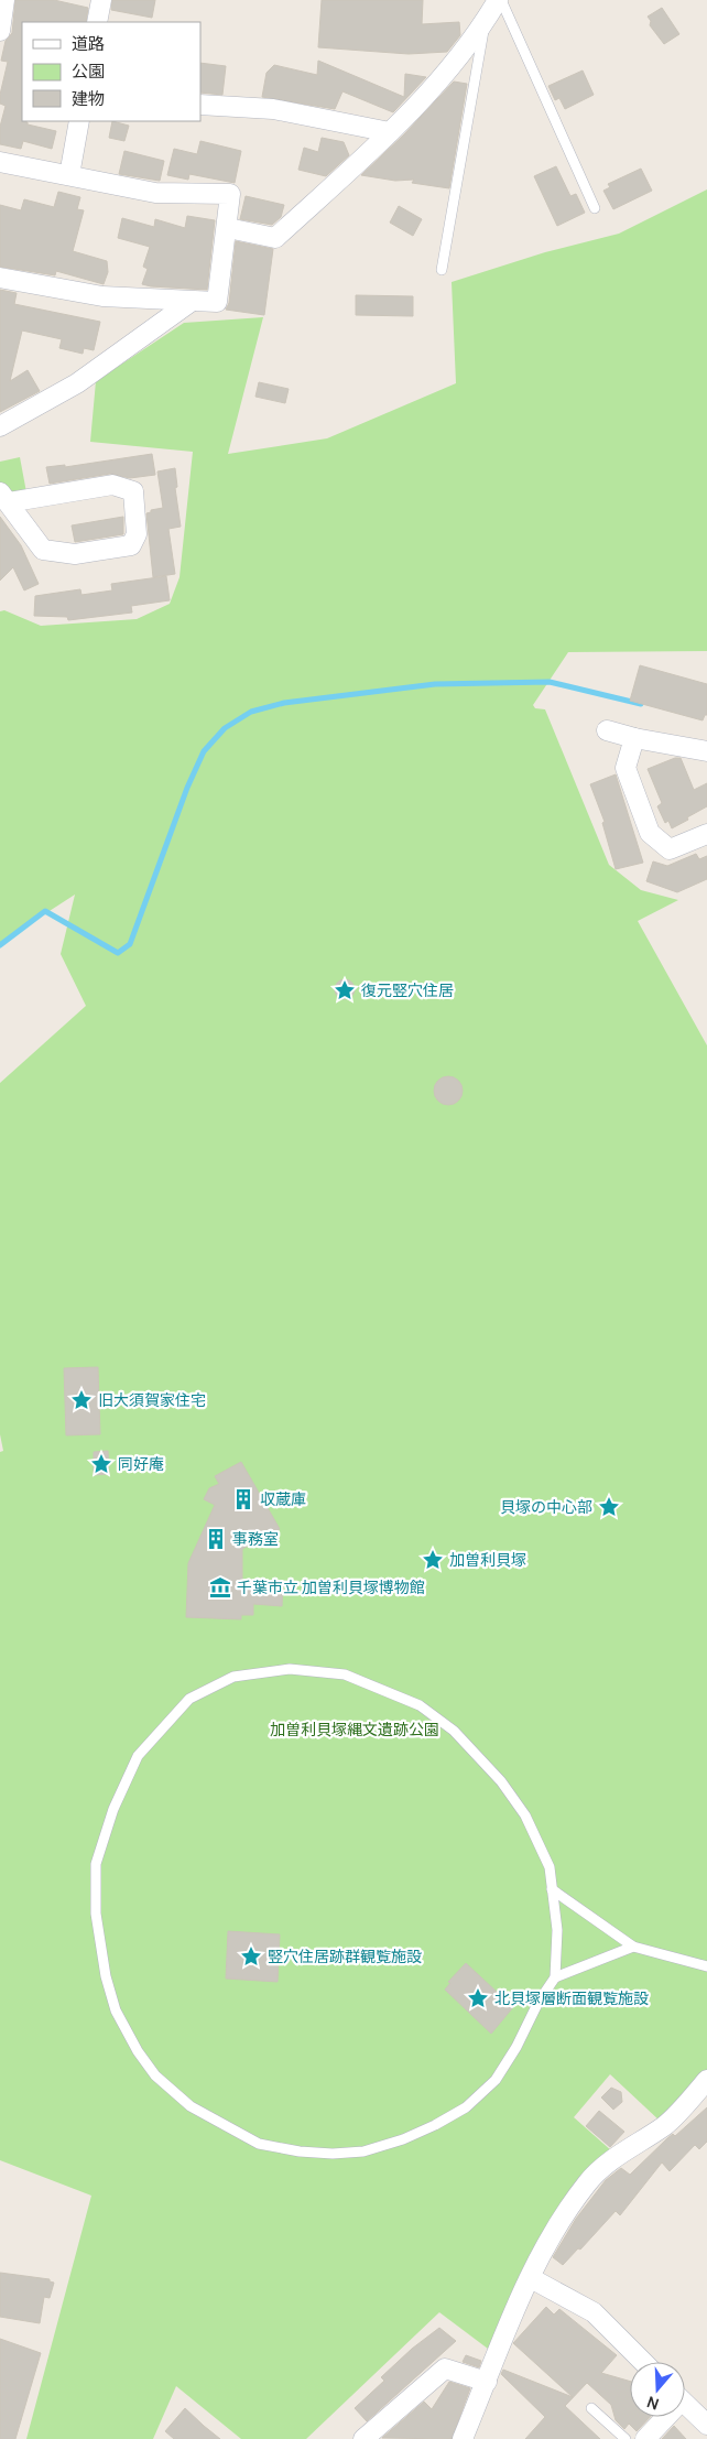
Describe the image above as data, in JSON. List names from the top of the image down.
{
  "parks": ["加曽利貝塚縄文遺跡公園"],
  "places": {
    "place": [
      "復元竪穴住居",
      "旧大須賀家住宅",
      "同好庵",
      "貝塚の中心部",
      "加曽利貝塚",
      "竪穴住居跡群観覧施設",
      "北貝塚層断面観覧施設"
    ],
    "building": ["収蔵庫", "事務室"],
    "museum": ["千葉市立 加曽利貝塚博物館"]
  },
  "legend": ["道路", "公園", "建物"],
  "north": "bottom"
}
